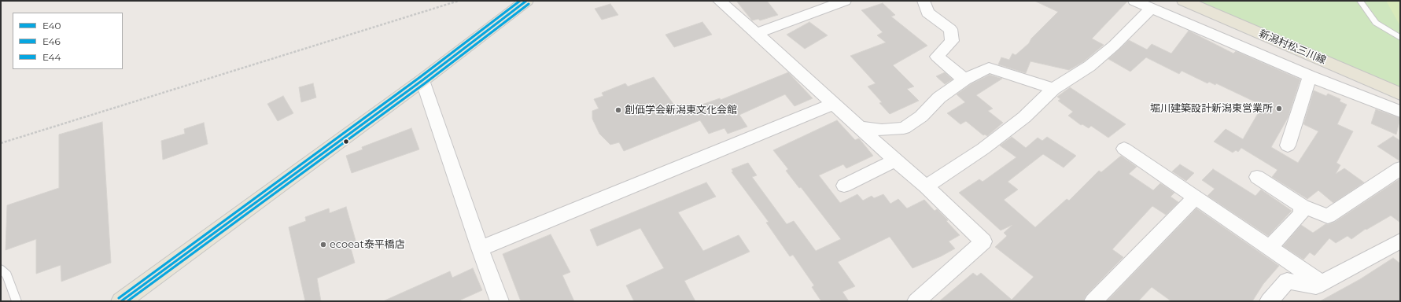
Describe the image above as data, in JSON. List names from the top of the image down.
{
  "streets": {
    "main road": ["新潟村松三川線"]
  },
  "places": ["堀川建築設計新潟東営業所", "創価学会新潟東文化会館", "ecoeat泰平橋店"],
  "lines": ["transit line E40", "transit line E44", "transit line E46"],
  "legend": ["E40", "E46", "E44"]
}
